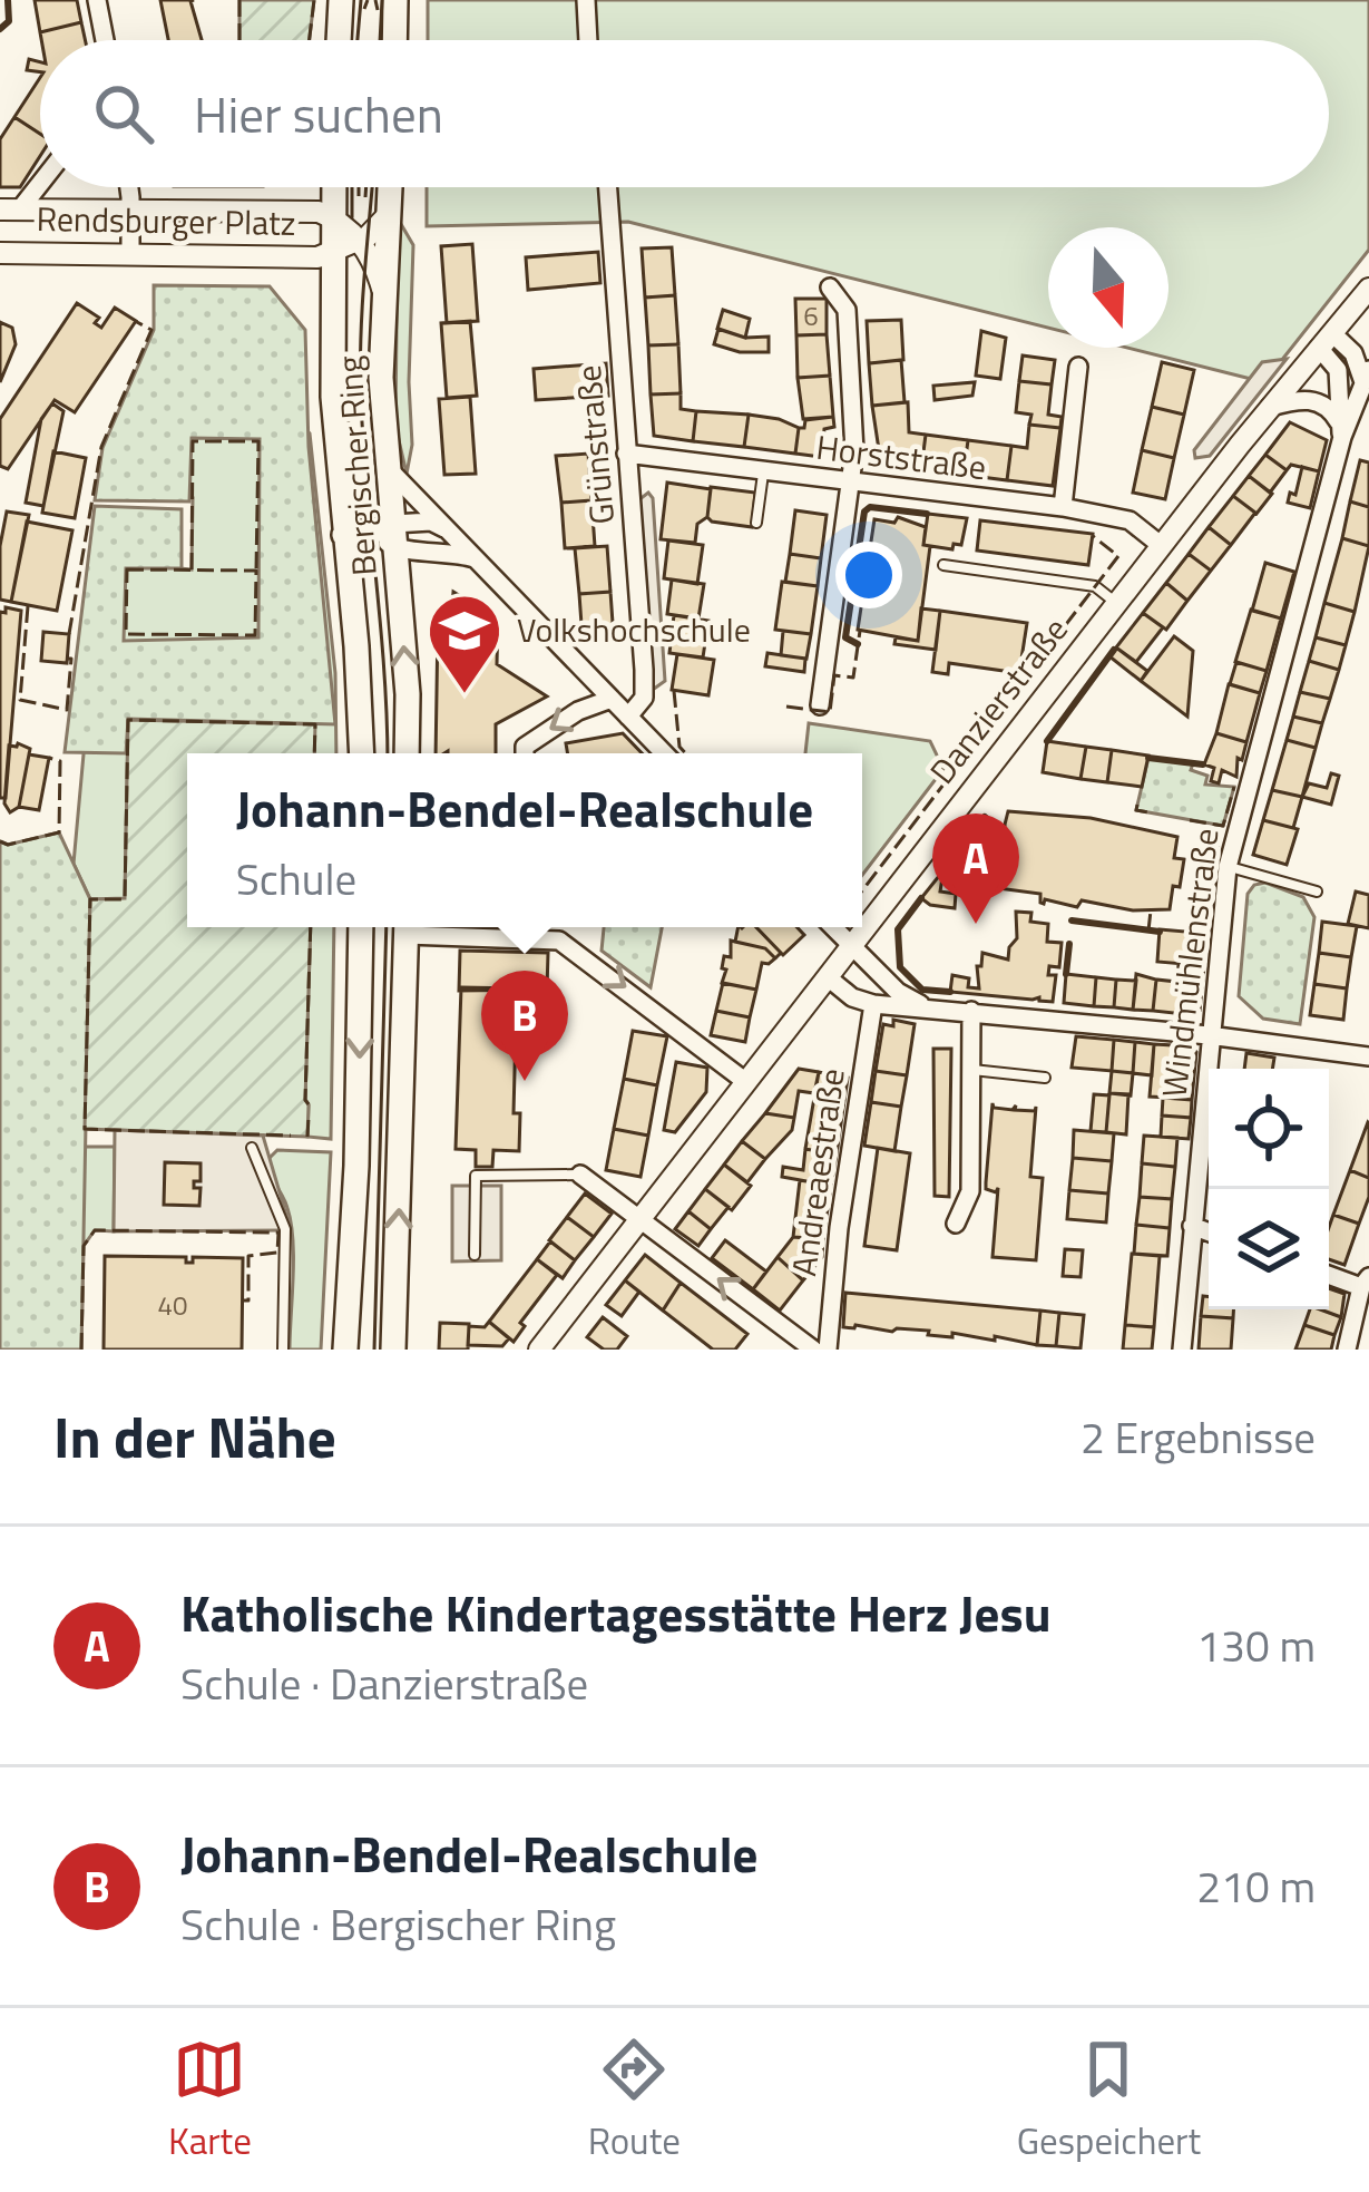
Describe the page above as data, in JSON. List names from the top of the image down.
{
  "streets": {
    "main road": ["Bergischer Ring"],
    "street": [
      "Rendsburger Platz",
      "Grünstraße",
      "Horststraße",
      "Danzierstraße",
      "Windmühlenstraße",
      "Andreaestraße"
    ]
  },
  "crossings": [
    ["Rendsburger Platz", "Bergischer Ring"],
    ["Grünstraße", "Horststraße"],
    ["Horststraße", "Danzierstraße"],
    ["Danzierstraße", "Windmühlenstraße"]
  ],
  "places": {
    "school or university": ["Volkshochschule"]
  },
  "house_numbers": ["6", "40"],
  "north": "bottom",
  "page": {
    "search": "Hier suchen",
    "popup": ["Johann-Bendel-Realschule", "Schule"],
    "pins": ["A", "B"],
    "heading": ["In der Nähe", "2 Ergebnisse"],
    "list": [
      {
        "mark": "A",
        "name": "Katholische Kindertagesstätte Herz Jesu",
        "note": "Schule · Danzierstraße",
        "value": "130 m"
      },
      {
        "mark": "B",
        "name": "Johann-Bendel-Realschule",
        "note": "Schule · Bergischer Ring",
        "value": "210 m"
      }
    ],
    "nav": ["Karte", "Route", "Gespeichert"]
  }
}
